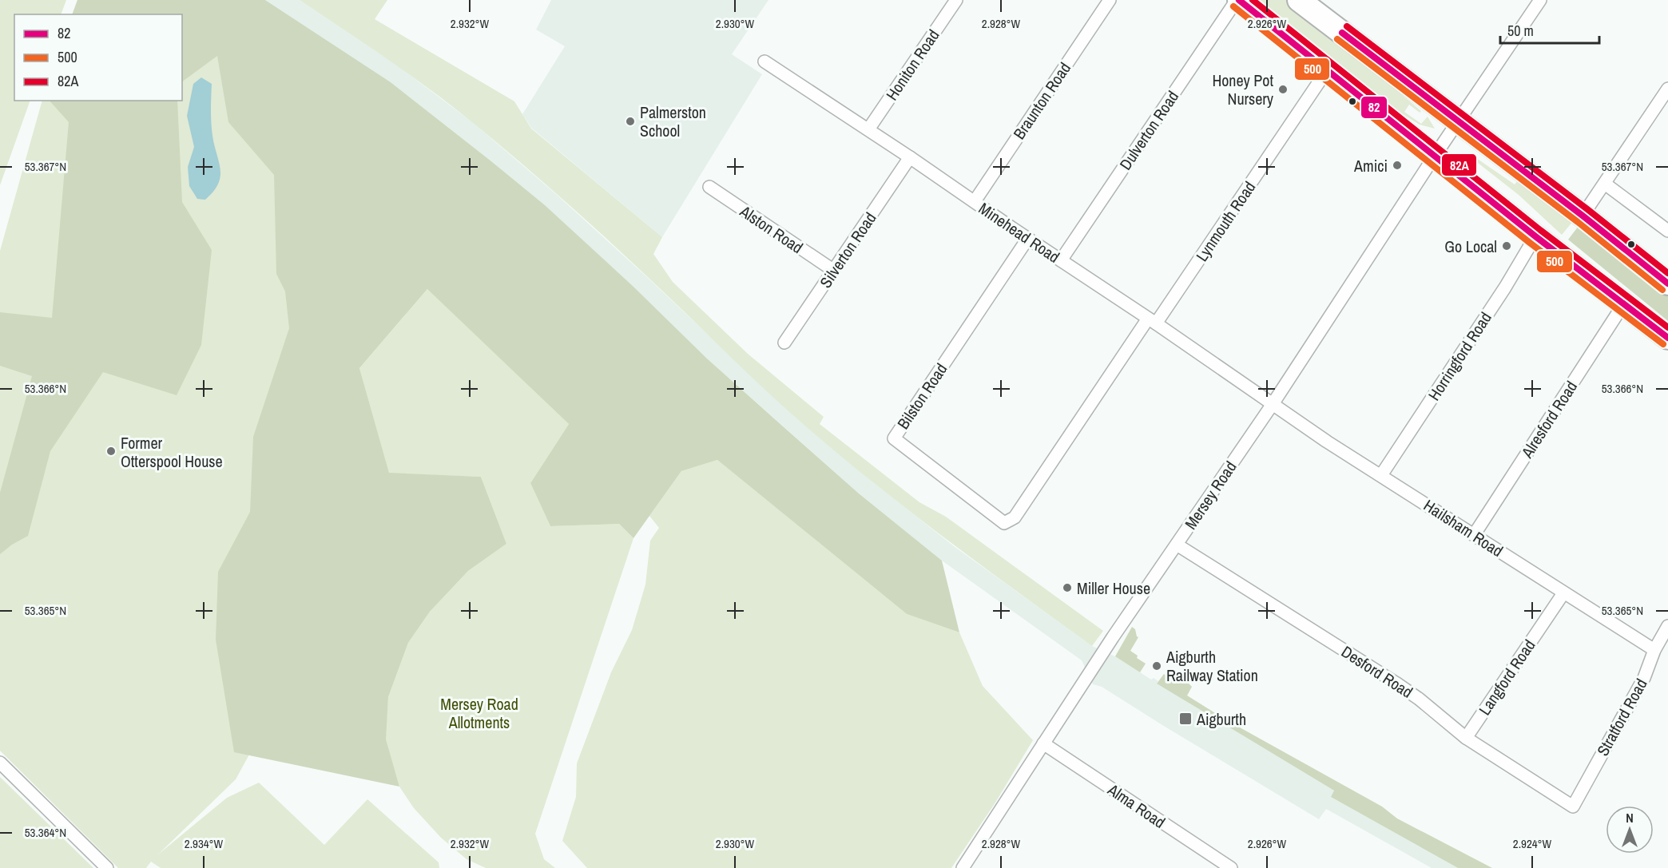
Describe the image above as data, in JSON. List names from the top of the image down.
{
  "streets": {
    "street": [
      "Honiton Road",
      "Braunton Road",
      "Dulverton Road",
      "Lynmouth Road",
      "Alston Road",
      "Minehead Road",
      "Silverton Road",
      "Horringford Road",
      "Bilston Road",
      "Alresford Road",
      "Mersey Road",
      "Hailsham Road",
      "Desford Road",
      "Langford Road",
      "Stratford Road",
      "Alma Road"
    ]
  },
  "crossings": [
    ["Honiton Road", "Minehead Road"],
    ["Braunton Road", "Minehead Road"],
    ["Dulverton Road", "Minehead Road"],
    ["Lynmouth Road", "Minehead Road"],
    ["Lynmouth Road", "Bilston Road"],
    ["Alston Road", "Silverton Road"],
    ["Minehead Road", "Silverton Road"],
    ["Minehead Road", "Bilston Road"],
    ["Minehead Road", "Mersey Road"],
    ["Minehead Road", "Hailsham Road"],
    ["Horringford Road", "Hailsham Road"],
    ["Alresford Road", "Hailsham Road"],
    ["Mersey Road", "Hailsham Road"],
    ["Mersey Road", "Desford Road"],
    ["Mersey Road", "Alma Road"],
    ["Hailsham Road", "Langford Road"],
    ["Hailsham Road", "Stratford Road"],
    ["Desford Road", "Langford Road"],
    ["Desford Road", "Stratford Road"]
  ],
  "parks": ["Mersey Road Allotments"],
  "places": {
    "other": [
      "Honey Pot Nursery",
      "Palmerston School",
      "Amici",
      "Go Local",
      "Former Otterspool House",
      "Miller House",
      "Aigburth Railway Station"
    ],
    "transit": ["Aigburth"]
  },
  "lines": ["transit line 82", "transit line 82A", "transit line 500"],
  "legend": ["82", "500", "82A"],
  "scale_bar": "50 m",
  "north": "top",
  "coordinates": [
    "2.932°W",
    "2.930°W",
    "2.928°W",
    "2.926°W",
    "53.367°N",
    "53.366°N",
    "53.365°N",
    "53.364°N",
    "2.934°W",
    "2.924°W"
  ]
}
